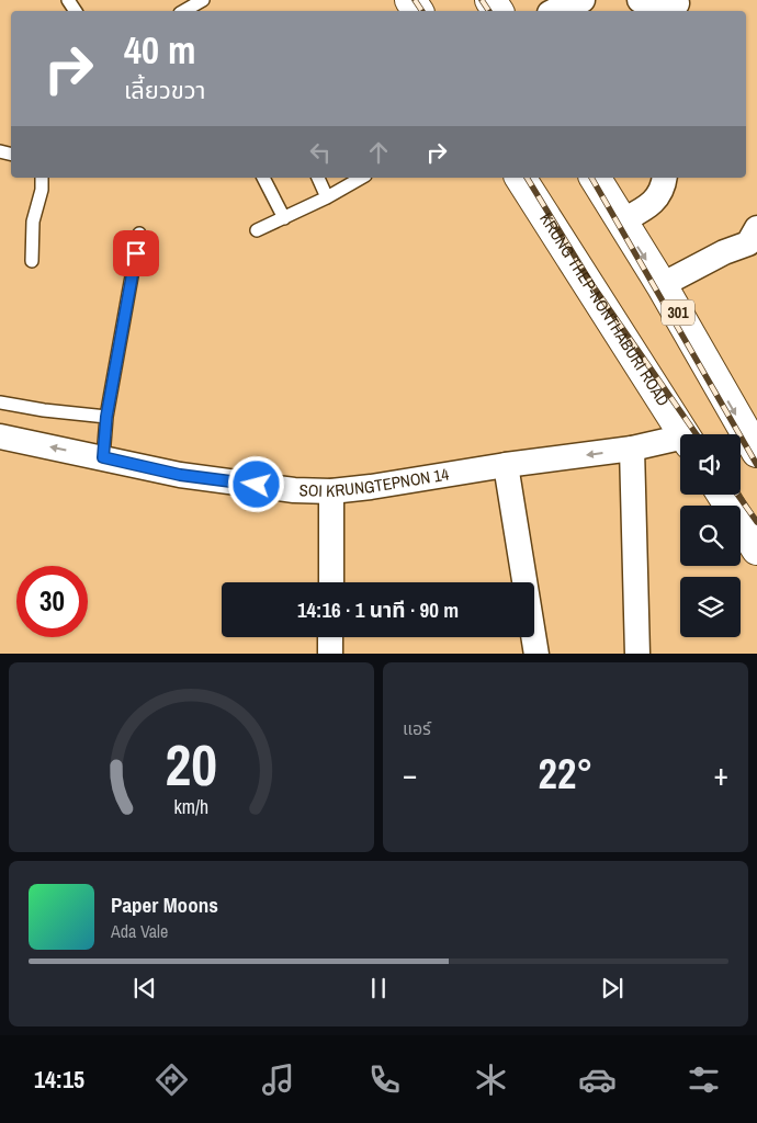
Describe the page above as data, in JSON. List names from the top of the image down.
{
  "streets": {
    "main road": ["KRUNG THEP-NONTHABURI ROAD", "301"],
    "street": ["SOI KRUNGTEPNON 14"]
  },
  "page": {
    "turn": ["40 m", "เลี้ยวขวา"],
    "limit": "30",
    "trip": "14:16 · 1 นาที · 90 m",
    "tile": "แอร์",
    "heat": ["−", "22°", "+"],
    "song": ["Paper Moons", "Ada Vale"],
    "tabs": "14:15",
    "gauge": ["20", "km/h"]
  }
}
